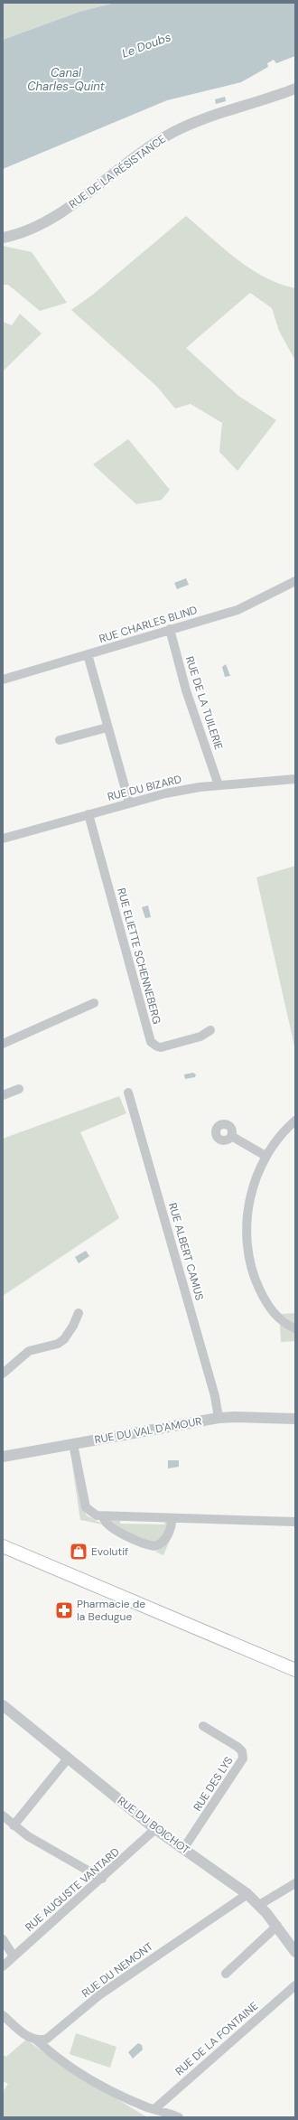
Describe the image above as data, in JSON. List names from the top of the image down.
{
  "streets": {
    "street": [
      "RUE DE LA RÉSISTANCE",
      "RUE CHARLES BLIND",
      "RUE DE LA TUILERIE",
      "RUE DU BIZARD",
      "RUE ELIETTE SCHENNEBERG",
      "RUE ALBERT CAMUS",
      "RUE DU VAL D'AMOUR",
      "RUE DES LYS",
      "RUE DU BOICHOT",
      "RUE AUGUSTE VANTARD",
      "RUE DU NEMONT",
      "RUE DE LA FONTAINE"
    ]
  },
  "crossings": [
    ["RUE CHARLES BLIND", "RUE DE LA TUILERIE"],
    ["RUE DE LA TUILERIE", "RUE DU BIZARD"],
    ["RUE DU BIZARD", "RUE ELIETTE SCHENNEBERG"],
    ["RUE ALBERT CAMUS", "RUE DU VAL D'AMOUR"],
    ["RUE DES LYS", "RUE DU BOICHOT"],
    ["RUE DU BOICHOT", "RUE AUGUSTE VANTARD"],
    ["RUE DU BOICHOT", "RUE DU NEMONT"]
  ],
  "water": ["Le Doubs", "Canal Charles-Quint"],
  "places": {
    "shop": ["Evolutif"],
    "pharmacy": ["Pharmacie de la Bedugue"]
  }
}
